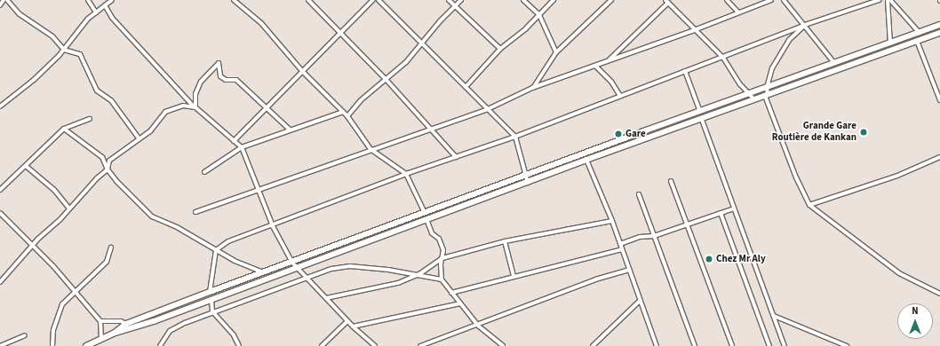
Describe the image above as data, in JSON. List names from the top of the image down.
{
  "places": ["Grande Gare Routière de Kankan", "Gare", "Chez Mr Aly"],
  "north": "top"
}
